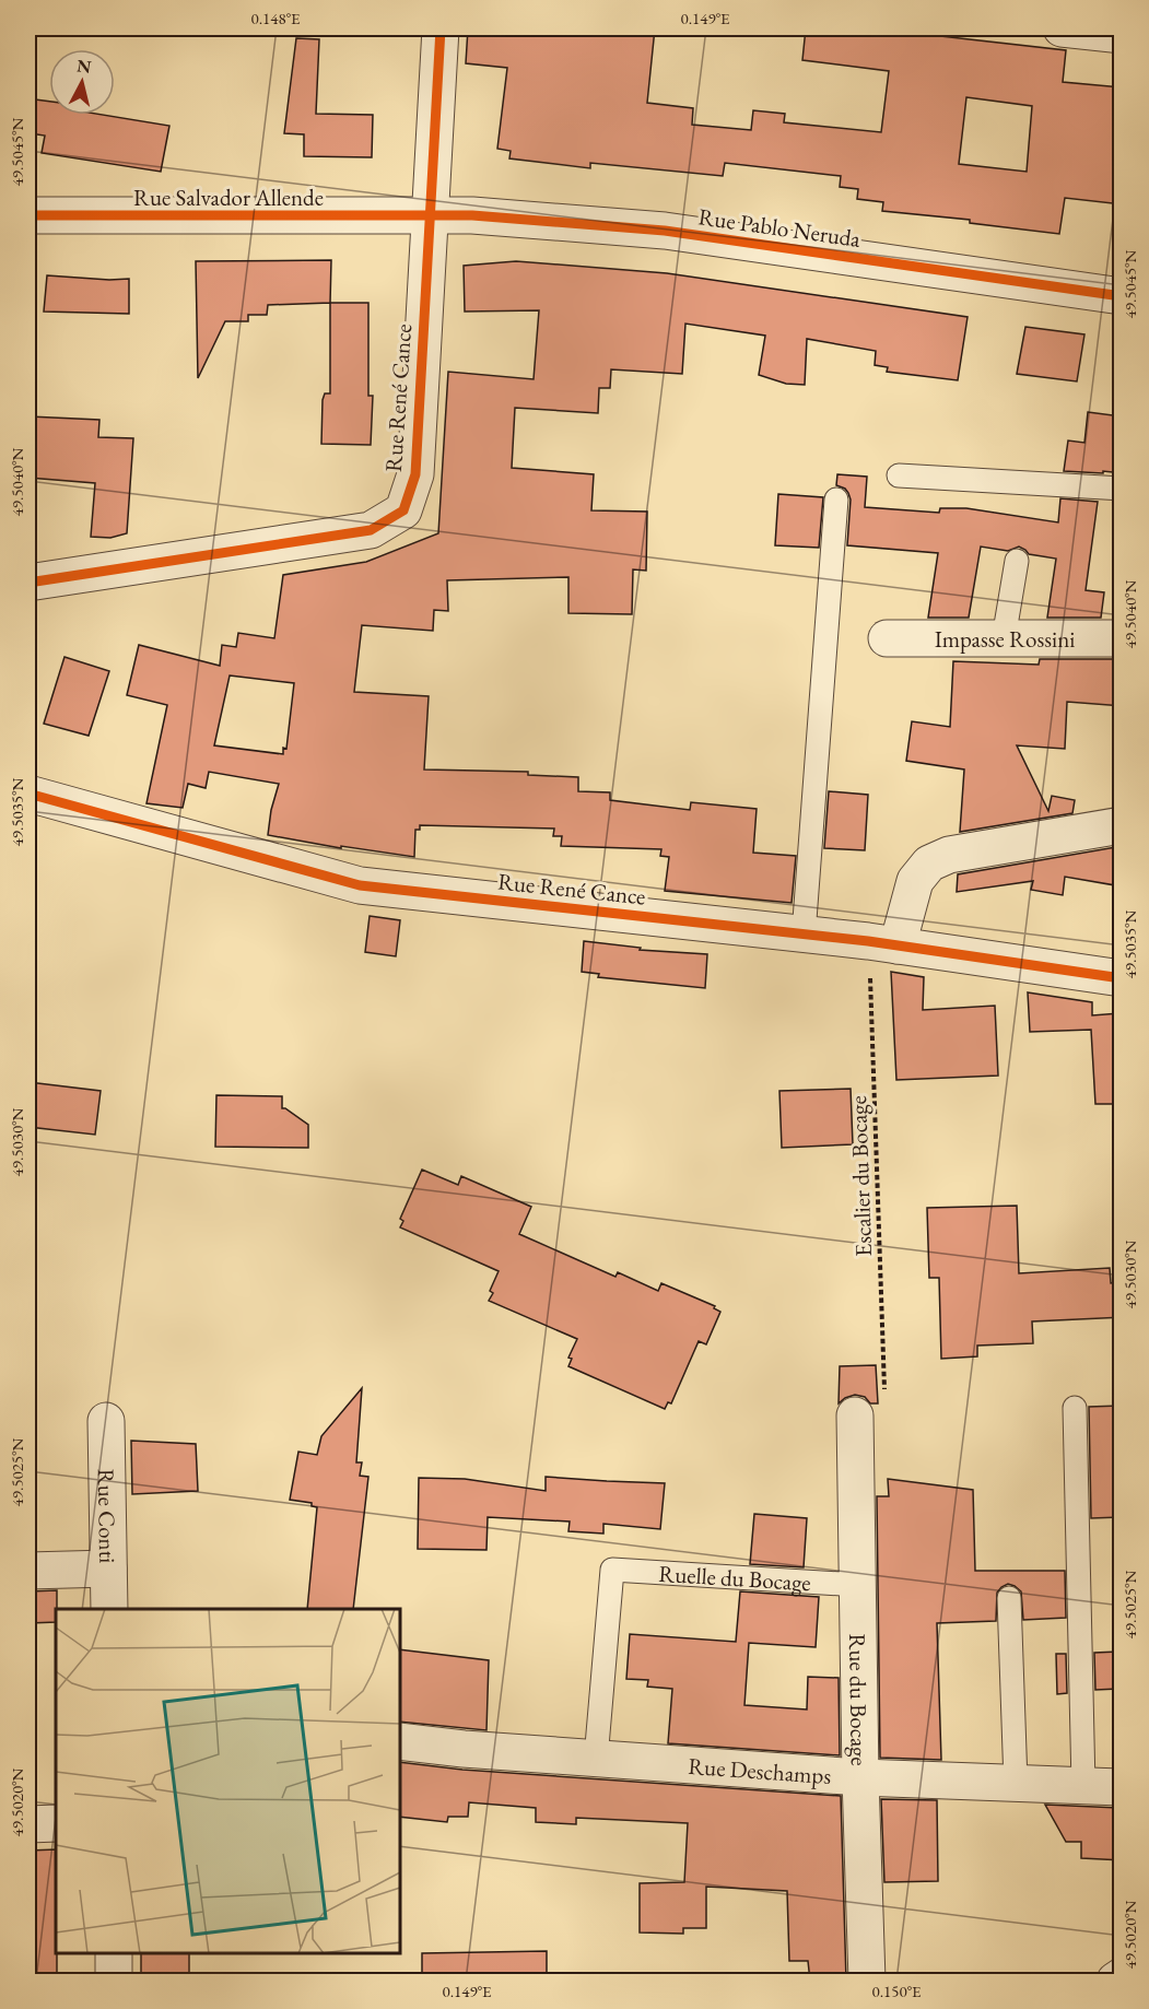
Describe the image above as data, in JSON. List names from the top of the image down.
{
  "streets": {
    "street": [
      "Rue Salvador Allende",
      "Rue Pablo Neruda",
      "Rue René Cance",
      "Impasse Rossini",
      "Rue Conti",
      "Rue du Bocage",
      "Rue Deschamps"
    ],
    "lane": ["Ruelle du Bocage"],
    "path": ["Escalier du Bocage"]
  },
  "crossings": [
    ["Rue Salvador Allende", "Rue Pablo Neruda"],
    ["Rue Salvador Allende", "Rue René Cance"],
    ["Rue Pablo Neruda", "Rue René Cance"],
    ["Rue René Cance", "Escalier du Bocage"],
    ["Ruelle du Bocage", "Rue du Bocage"],
    ["Ruelle du Bocage", "Rue Deschamps"],
    ["Rue du Bocage", "Rue Deschamps"]
  ],
  "north": "top",
  "coordinates": [
    "0.148°E",
    "0.149°E",
    "49.5045°N",
    "49.5040°N",
    "49.5035°N",
    "49.5030°N",
    "49.5025°N",
    "49.5020°N",
    "0.150°E"
  ]
}
